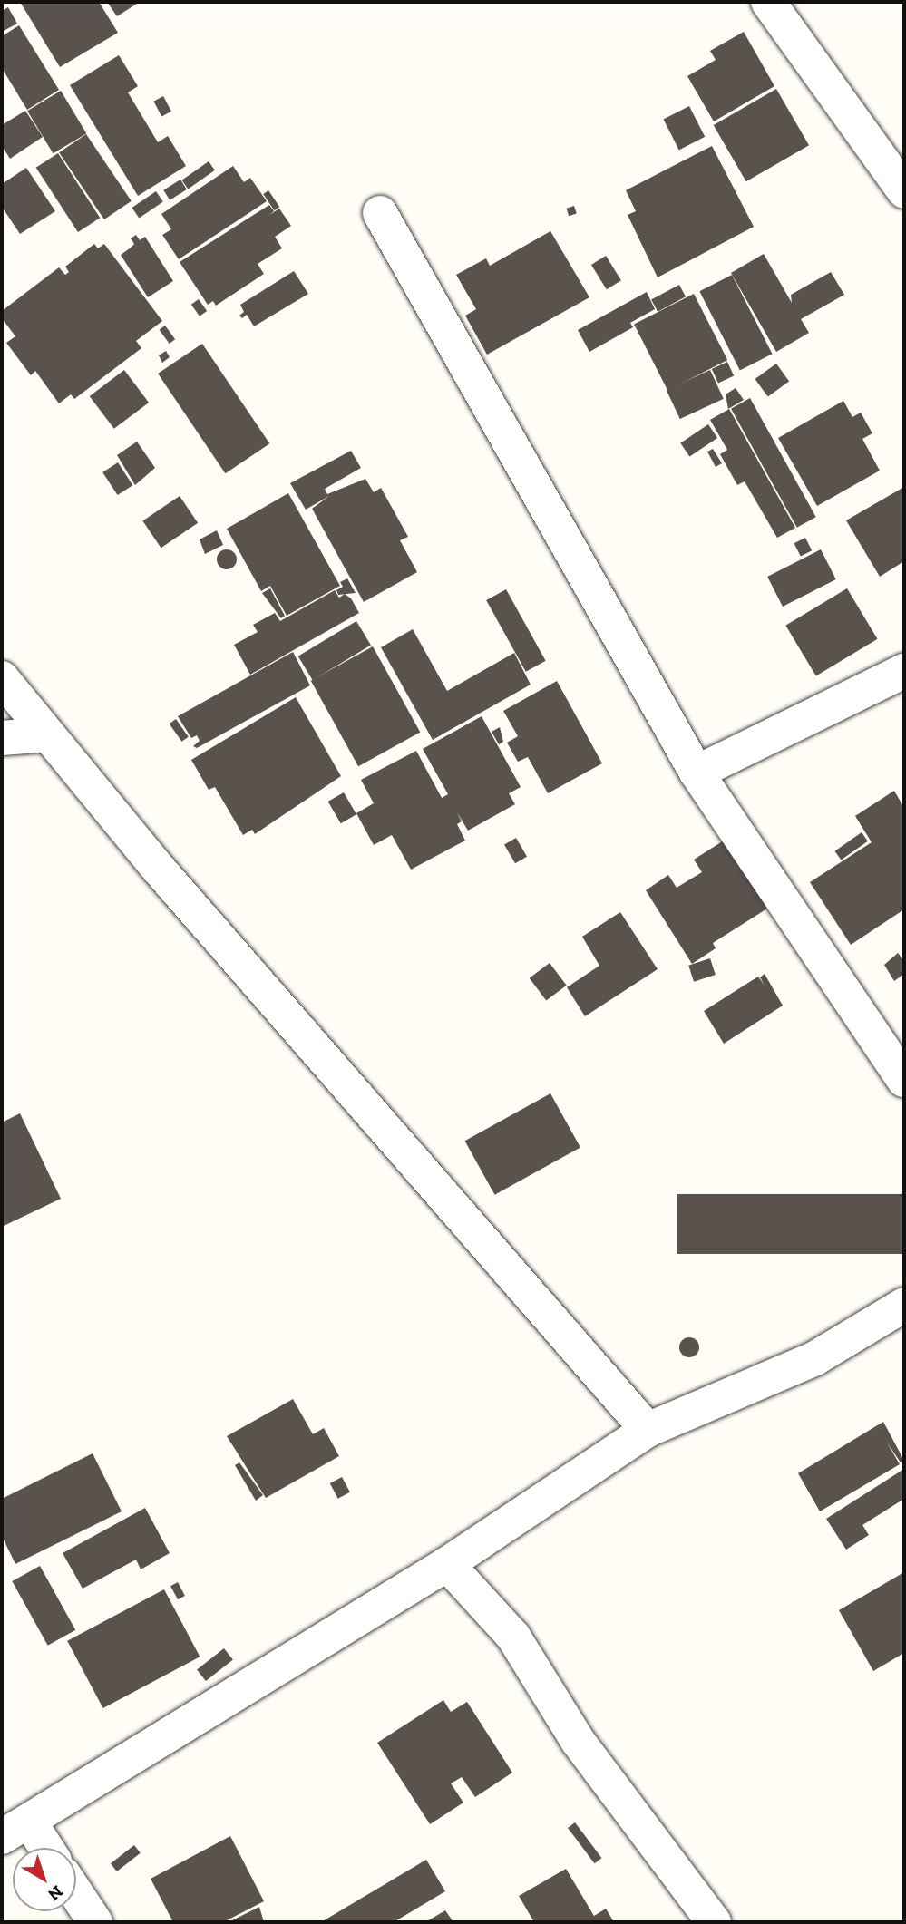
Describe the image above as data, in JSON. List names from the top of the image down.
{
  "north": "bottom right"
}
